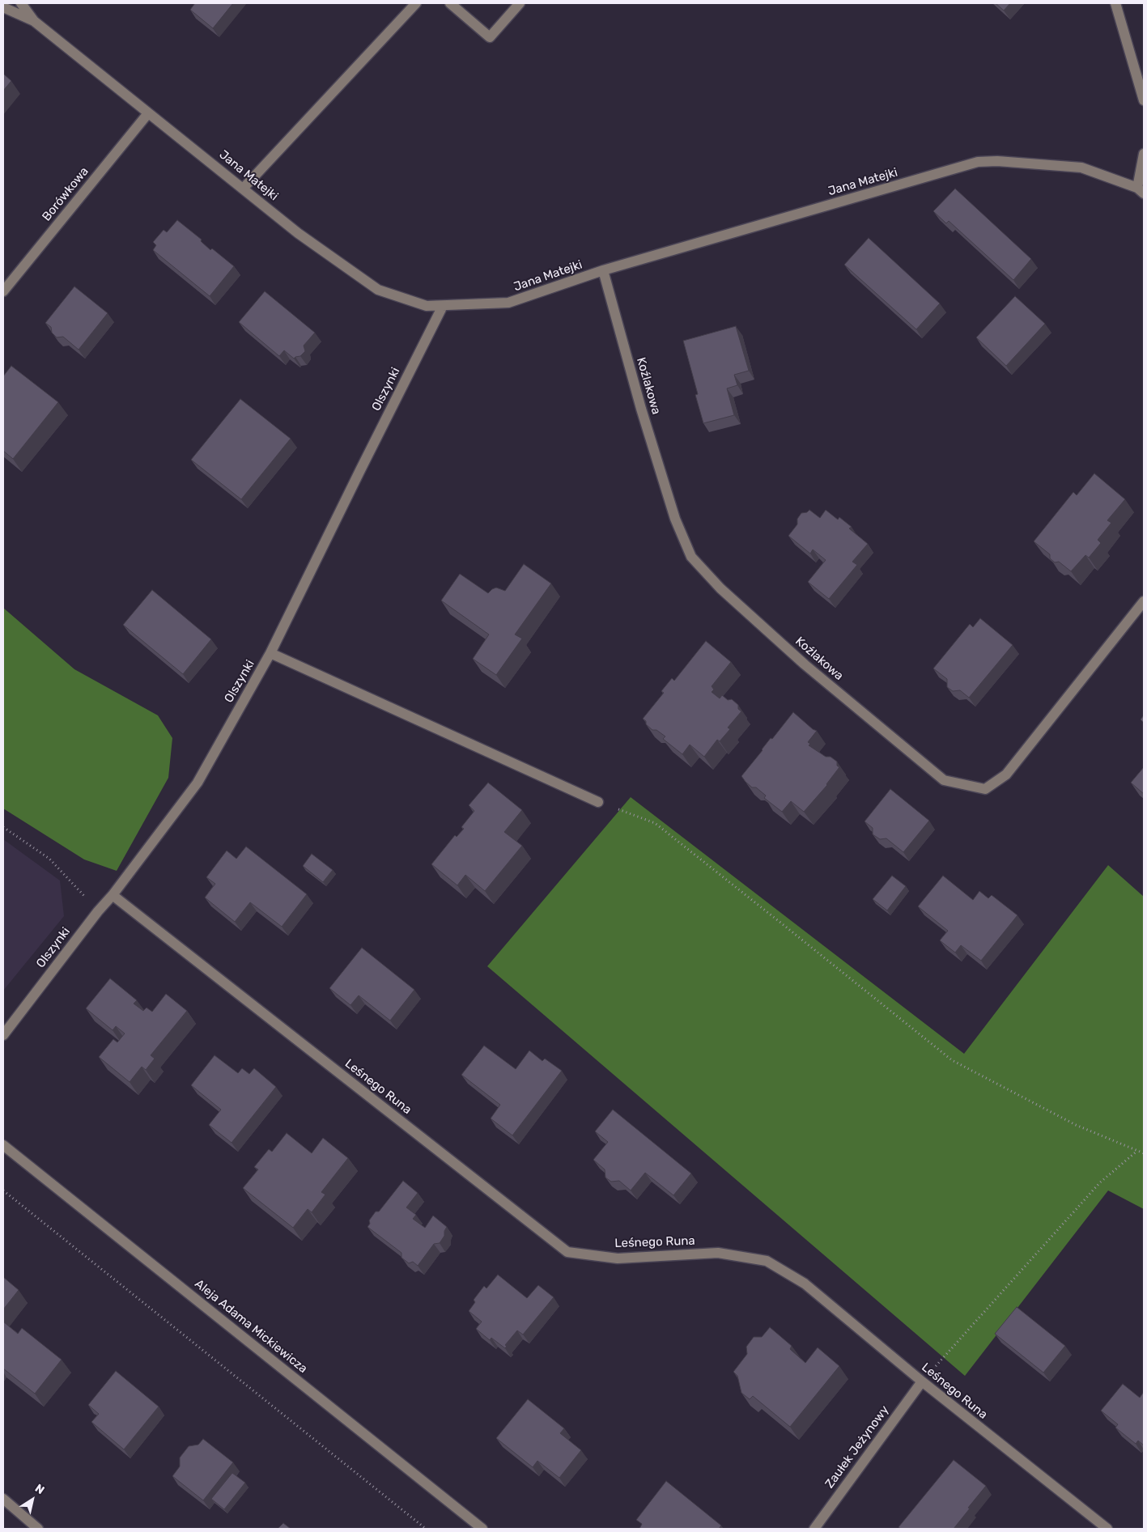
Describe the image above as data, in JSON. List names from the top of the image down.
{
  "streets": {
    "street": [
      "Jana Matejki",
      "Borówkowa",
      "Koźlakowa",
      "Olszynki",
      "Leśnego Runa",
      "Aleja Adama Mickiewicza",
      "Zaułek Jeżynowy"
    ]
  },
  "crossings": [
    ["Jana Matejki", "Borówkowa"],
    ["Jana Matejki", "Koźlakowa"],
    ["Jana Matejki", "Olszynki"],
    ["Olszynki", "Leśnego Runa"],
    ["Leśnego Runa", "Zaułek Jeżynowy"]
  ],
  "north": "top right"
}
